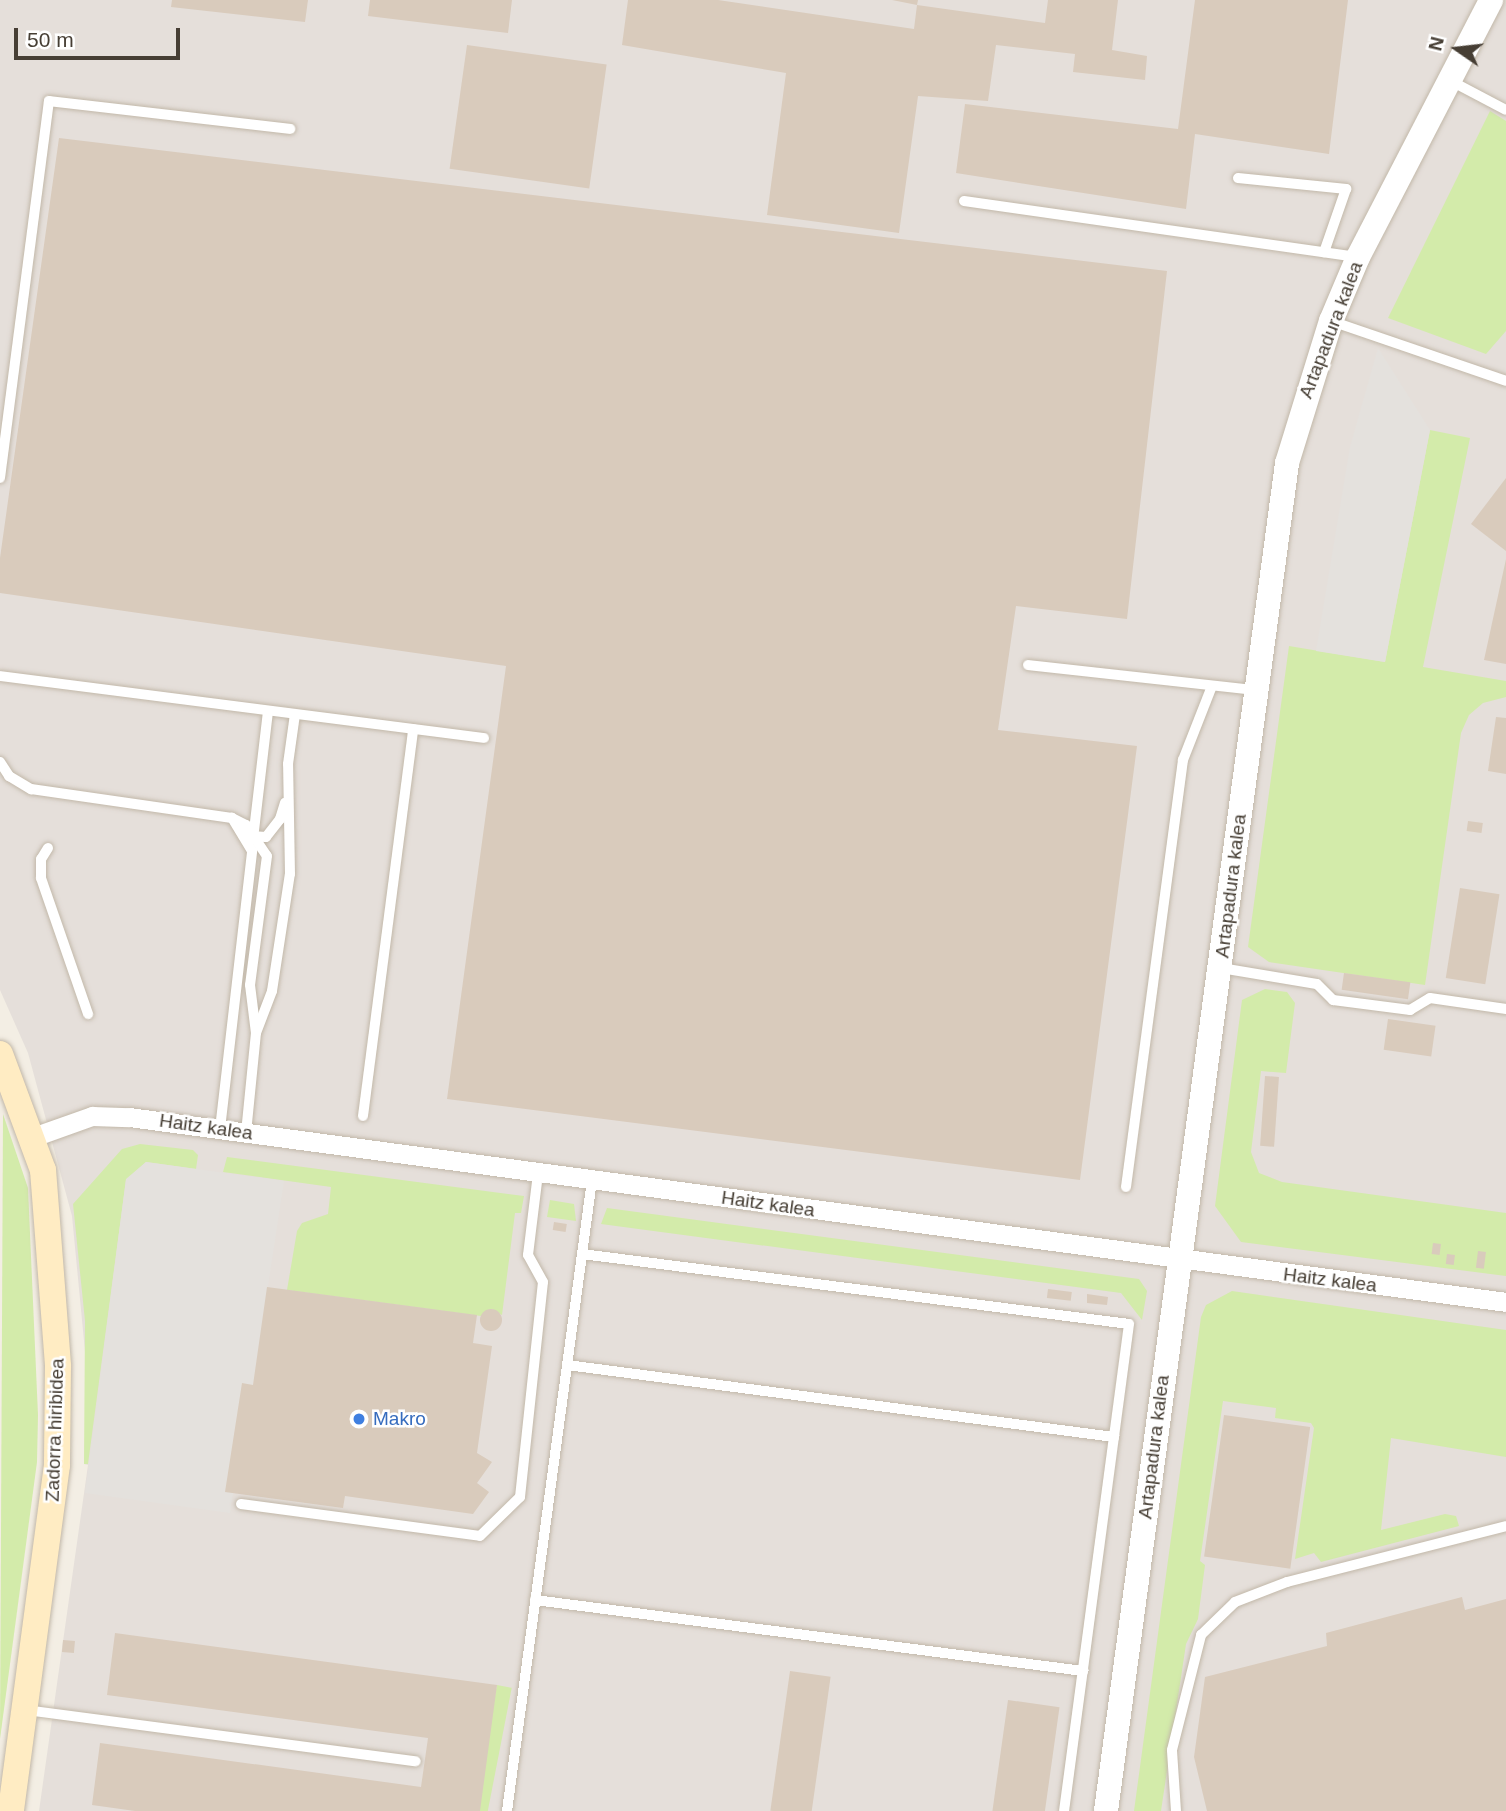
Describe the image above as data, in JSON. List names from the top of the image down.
{
  "streets": {
    "main road": ["Zadorra hiribidea"],
    "street": ["Artapadura kalea", "Haitz kalea"]
  },
  "crossings": [
    ["Artapadura kalea", "Haitz kalea"],
    ["Haitz kalea", "Zadorra hiribidea"]
  ],
  "places": ["Makro"],
  "scale_bar": "50 m",
  "north": "left"
}
